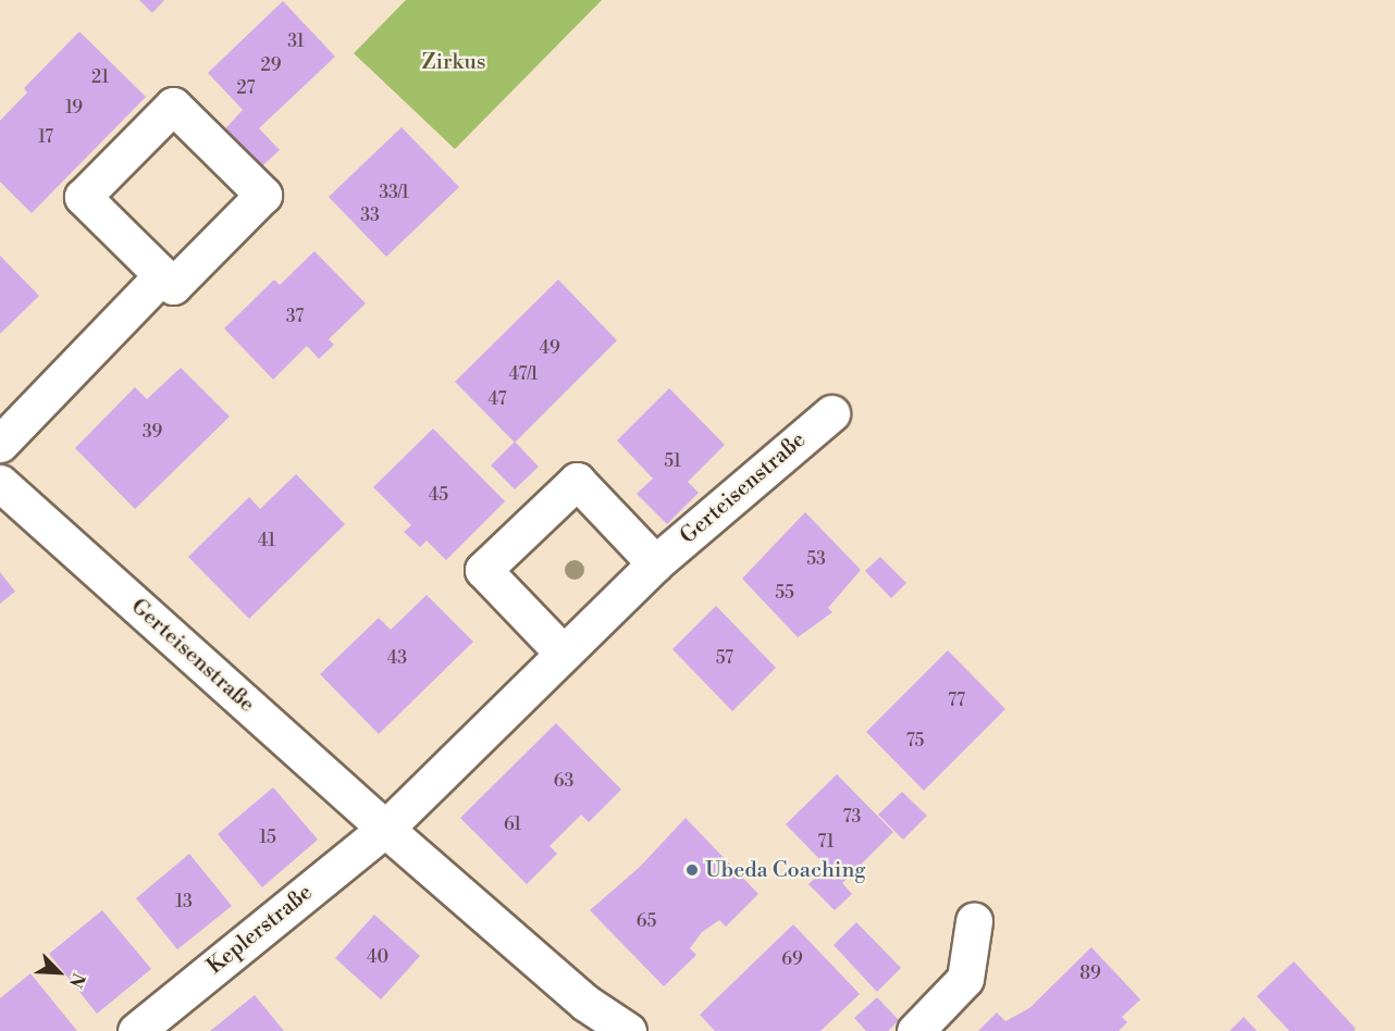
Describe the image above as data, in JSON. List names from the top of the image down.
{
  "streets": {
    "street": ["Gerteisenstraße", "Keplerstraße"]
  },
  "crossings": [
    ["Gerteisenstraße", "Keplerstraße"]
  ],
  "parks": ["Zirkus"],
  "places": ["Ubeda Coaching"],
  "house_numbers": [
    "31",
    "29",
    "21",
    "27",
    "19",
    "17",
    "33/1",
    "33",
    "37",
    "49",
    "47/1",
    "47",
    "39",
    "51",
    "45",
    "41",
    "53",
    "55",
    "43",
    "57",
    "77",
    "75",
    "63",
    "73",
    "61",
    "15",
    "71",
    "13",
    "65",
    "40",
    "69",
    "89"
  ],
  "north": "bottom right"
}
